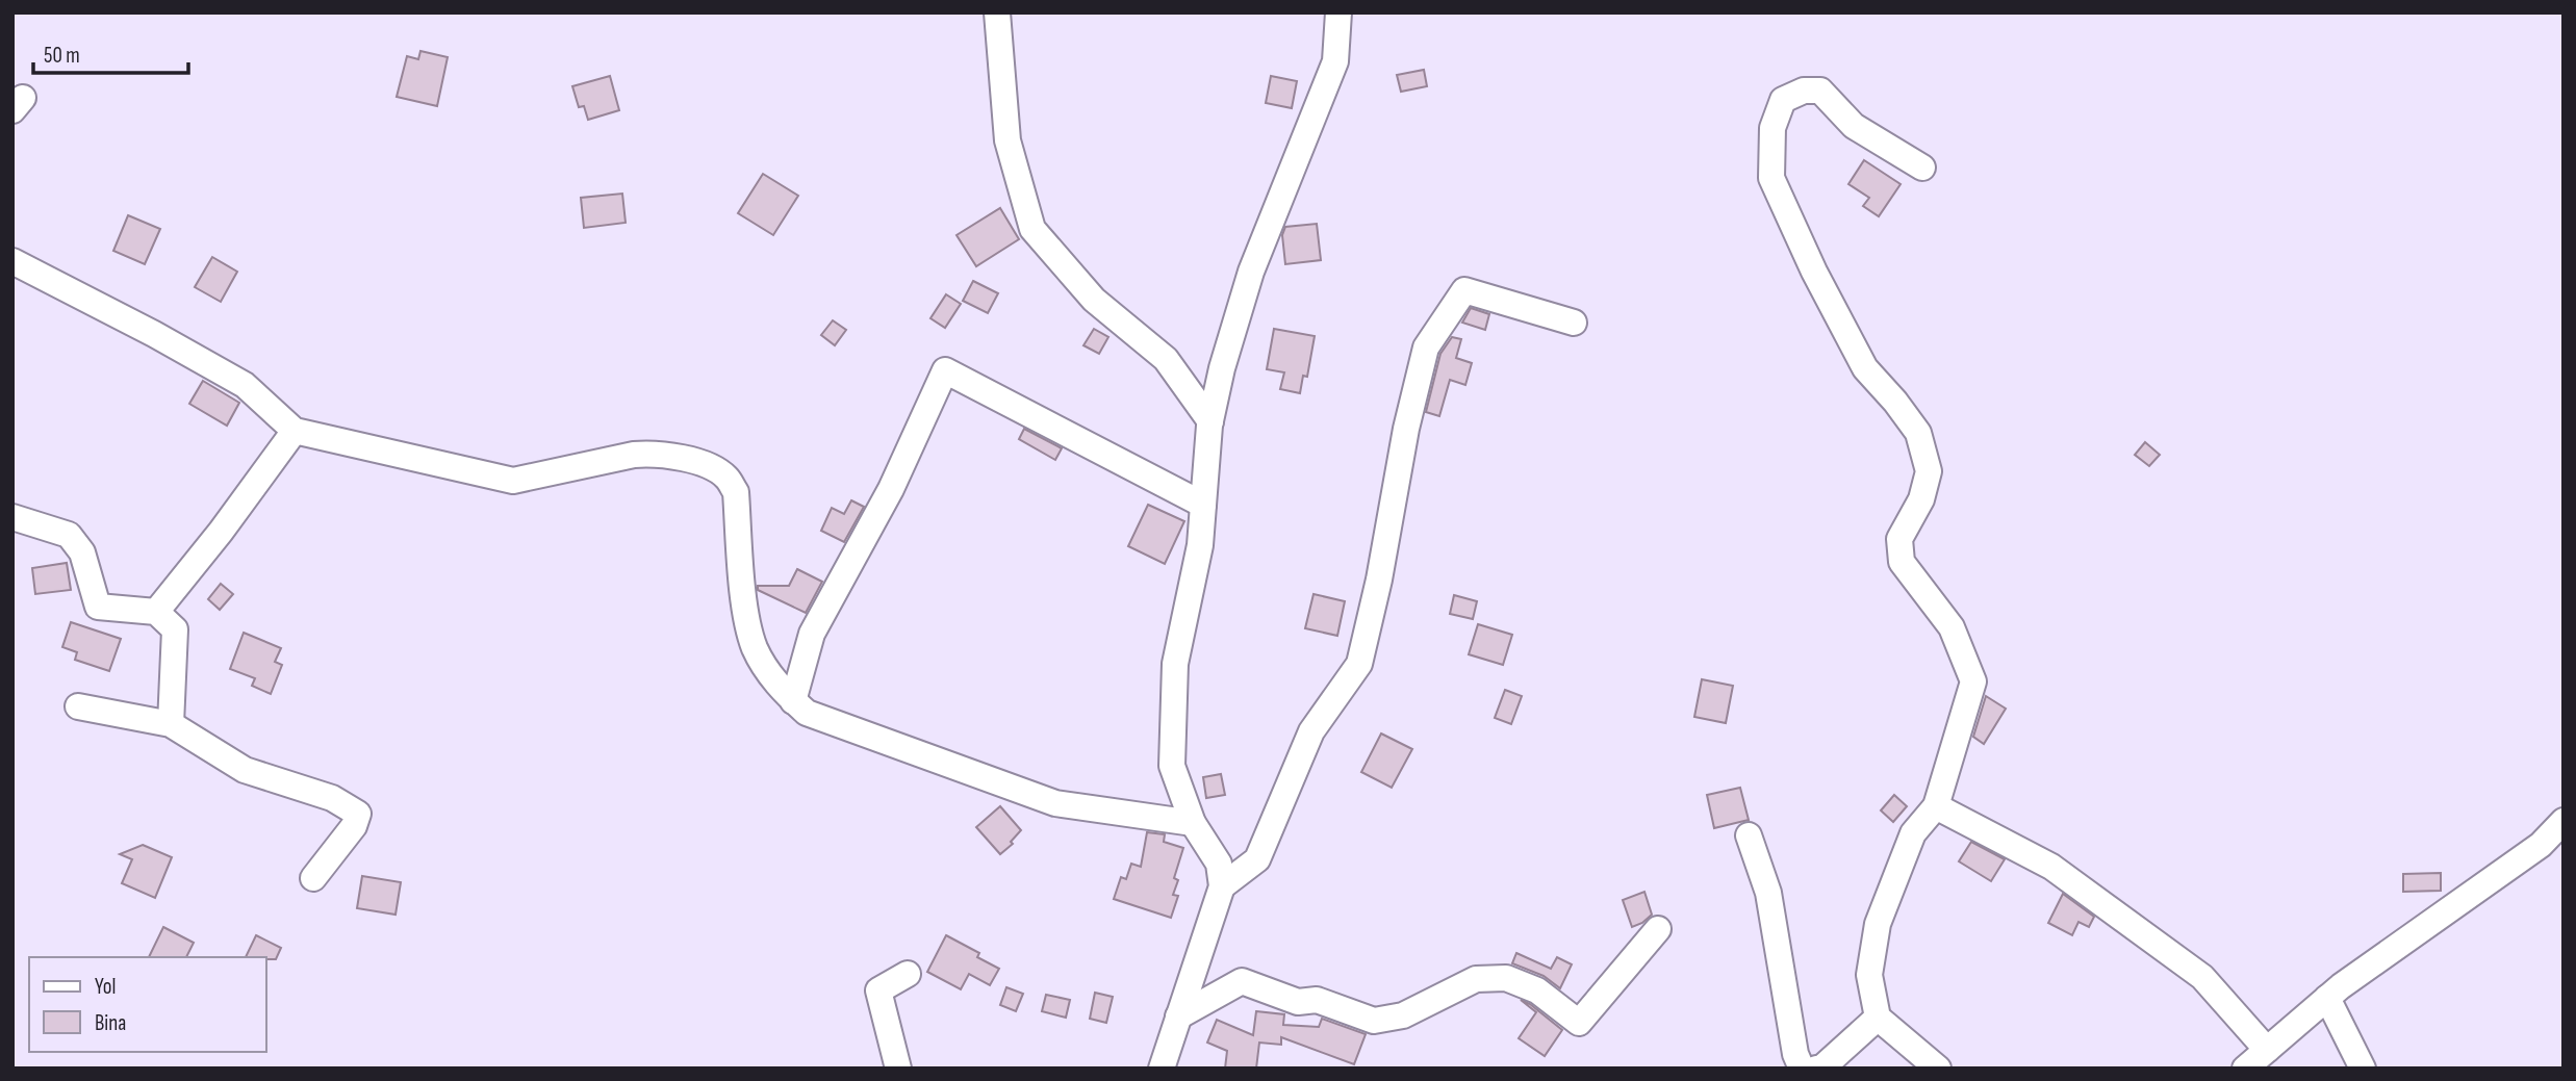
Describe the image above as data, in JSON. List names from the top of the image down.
{
  "legend": ["Yol", "Bina"],
  "scale_bar": "50 m"
}
